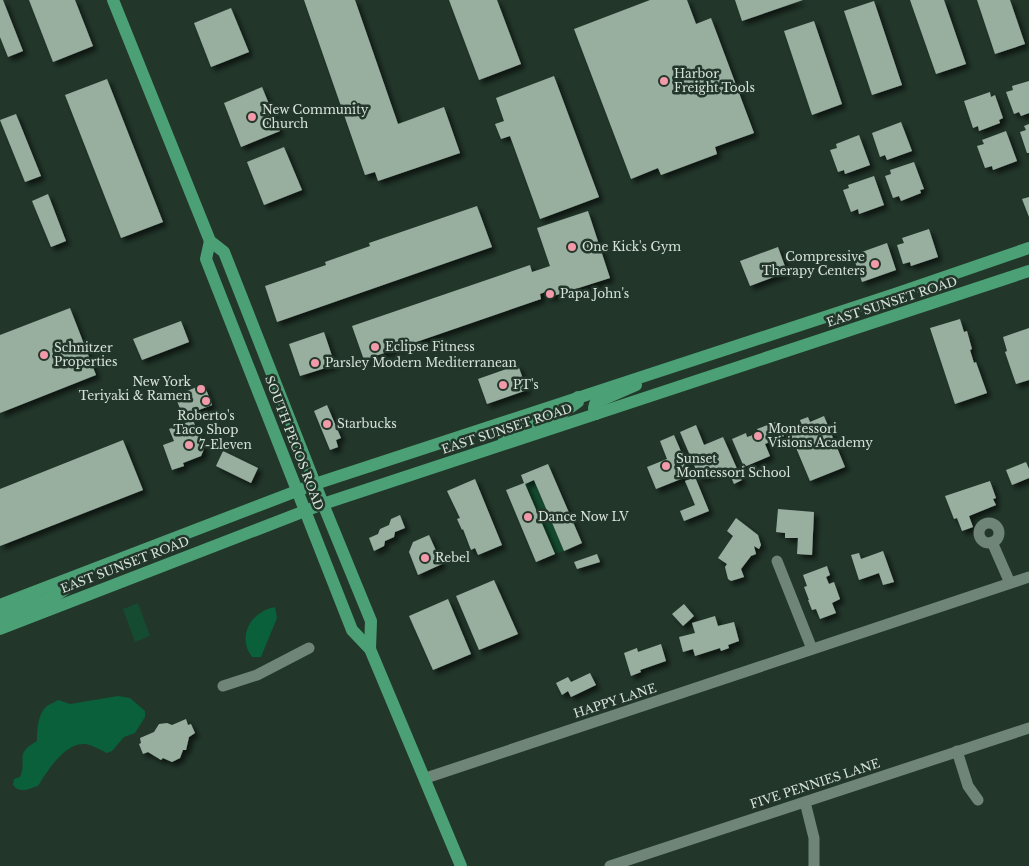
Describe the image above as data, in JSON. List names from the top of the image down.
{
  "streets": {
    "main road": ["EAST SUNSET ROAD", "SOUTH PECOS ROAD"],
    "street": ["HAPPY LANE", "FIVE PENNIES LANE"]
  },
  "crossings": [
    ["EAST SUNSET ROAD", "SOUTH PECOS ROAD"],
    ["SOUTH PECOS ROAD", "HAPPY LANE"]
  ],
  "places": [
    "Harbor Freight Tools",
    "New Community Church",
    "One Kick's Gym",
    "Compressive Therapy Centers",
    "Papa John's",
    "Eclipse Fitness",
    "Schnitzer Properties",
    "Parsley Modern Mediterranean",
    "PT's",
    "New York Teriyaki & Ramen",
    "Roberto's Taco Shop",
    "Starbucks",
    "Montessori Visions Academy",
    "7-Eleven",
    "Sunset Montessori School",
    "Dance Now LV",
    "Rebel"
  ]
}
